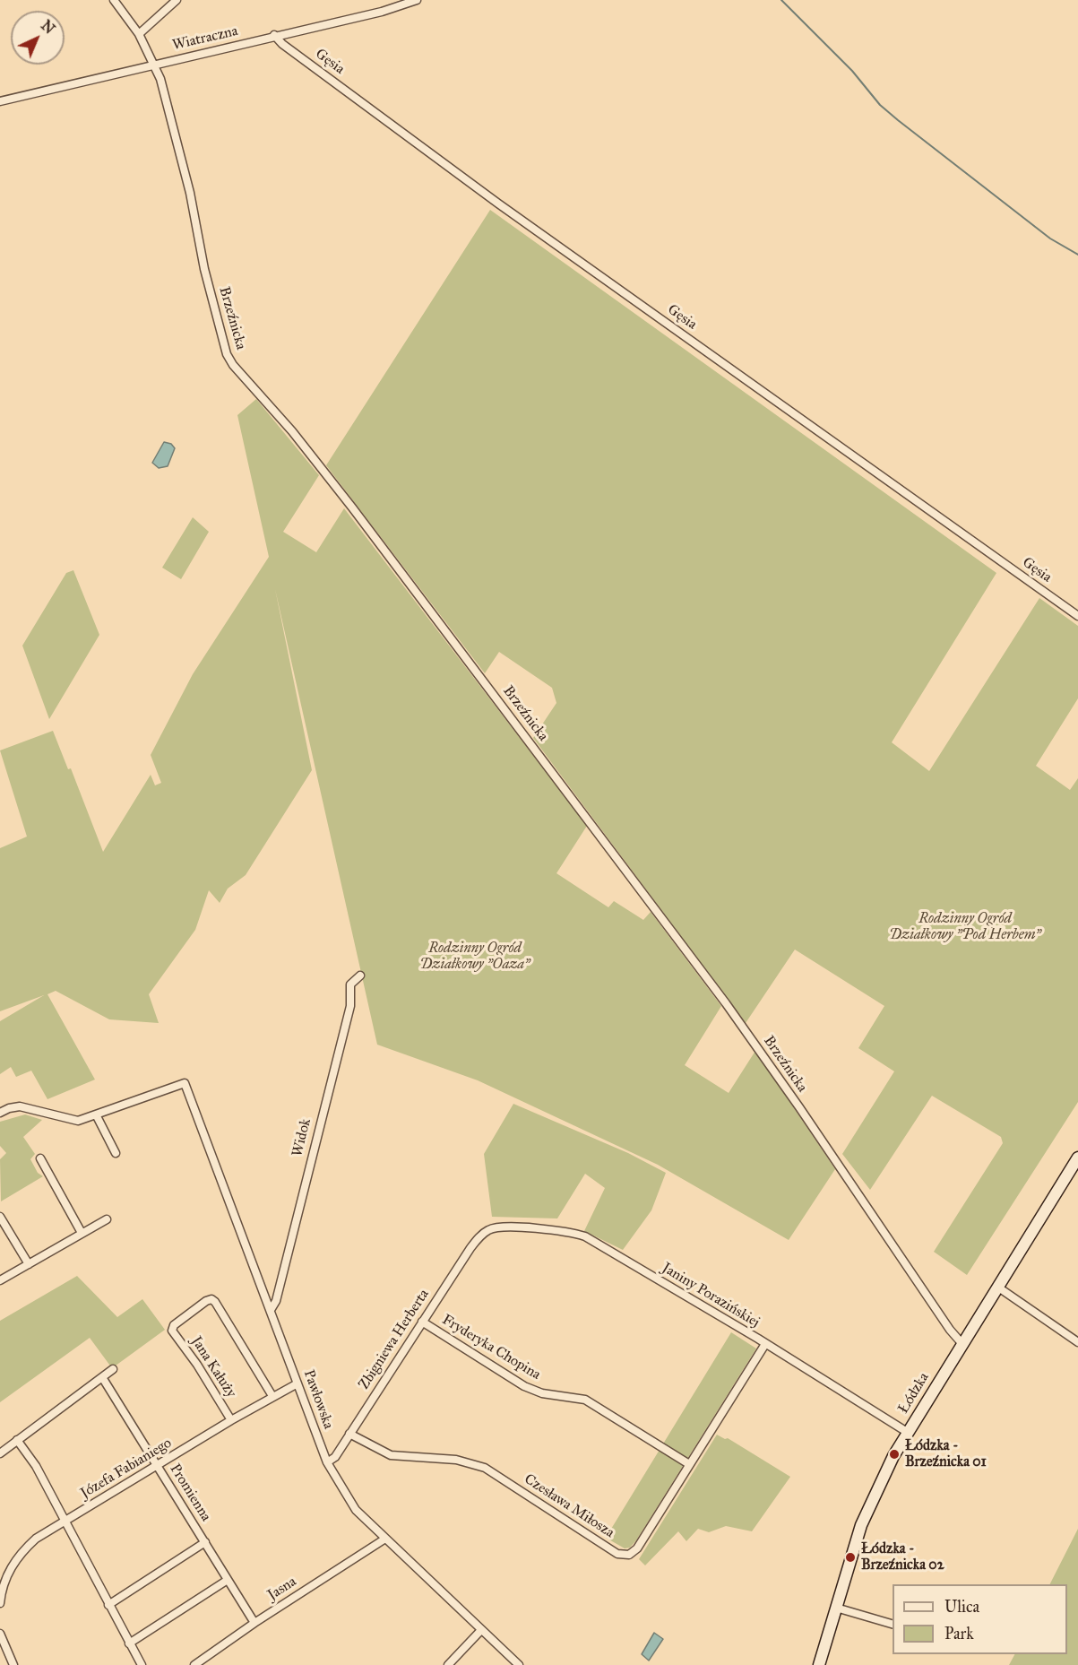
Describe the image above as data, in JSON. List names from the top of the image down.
{
  "streets": {
    "main road": ["Łódzka"],
    "street": [
      "Wiatraczna",
      "Gęsia",
      "Brzeźnicka",
      "Widok",
      "Janiny Porazińskiej",
      "Zbigniewa Herberta",
      "Fryderyka Chopina",
      "Jana Kałuży",
      "Pawłowska",
      "Józefa Fabianiego",
      "Promienna",
      "Czesława Miłosza",
      "Jasna"
    ]
  },
  "crossings": [
    ["Wiatraczna", "Gęsia"],
    ["Wiatraczna", "Brzeźnicka"],
    ["Brzeźnicka", "Łódzka"],
    ["Widok", "Pawłowska"],
    ["Janiny Porazińskiej", "Zbigniewa Herberta"],
    ["Janiny Porazińskiej", "Łódzka"],
    ["Janiny Porazińskiej", "Czesława Miłosza"],
    ["Zbigniewa Herberta", "Fryderyka Chopina"],
    ["Zbigniewa Herberta", "Pawłowska"],
    ["Zbigniewa Herberta", "Czesława Miłosza"],
    ["Fryderyka Chopina", "Czesława Miłosza"],
    ["Jana Kałuży", "Józefa Fabianiego"],
    ["Pawłowska", "Józefa Fabianiego"],
    ["Pawłowska", "Jasna"],
    ["Józefa Fabianiego", "Promienna"],
    ["Promienna", "Jasna"]
  ],
  "parks": ["Rodzinny Ogród Działkowy \"Pod Herbem\"", "Rodzinny Ogród Działkowy \"Oaza\""],
  "places": ["Łódzka - Brzeźnicka 01", "Łódzka - Brzeźnicka 02"],
  "legend": ["Ulica", "Park"],
  "north": "top right"
}
